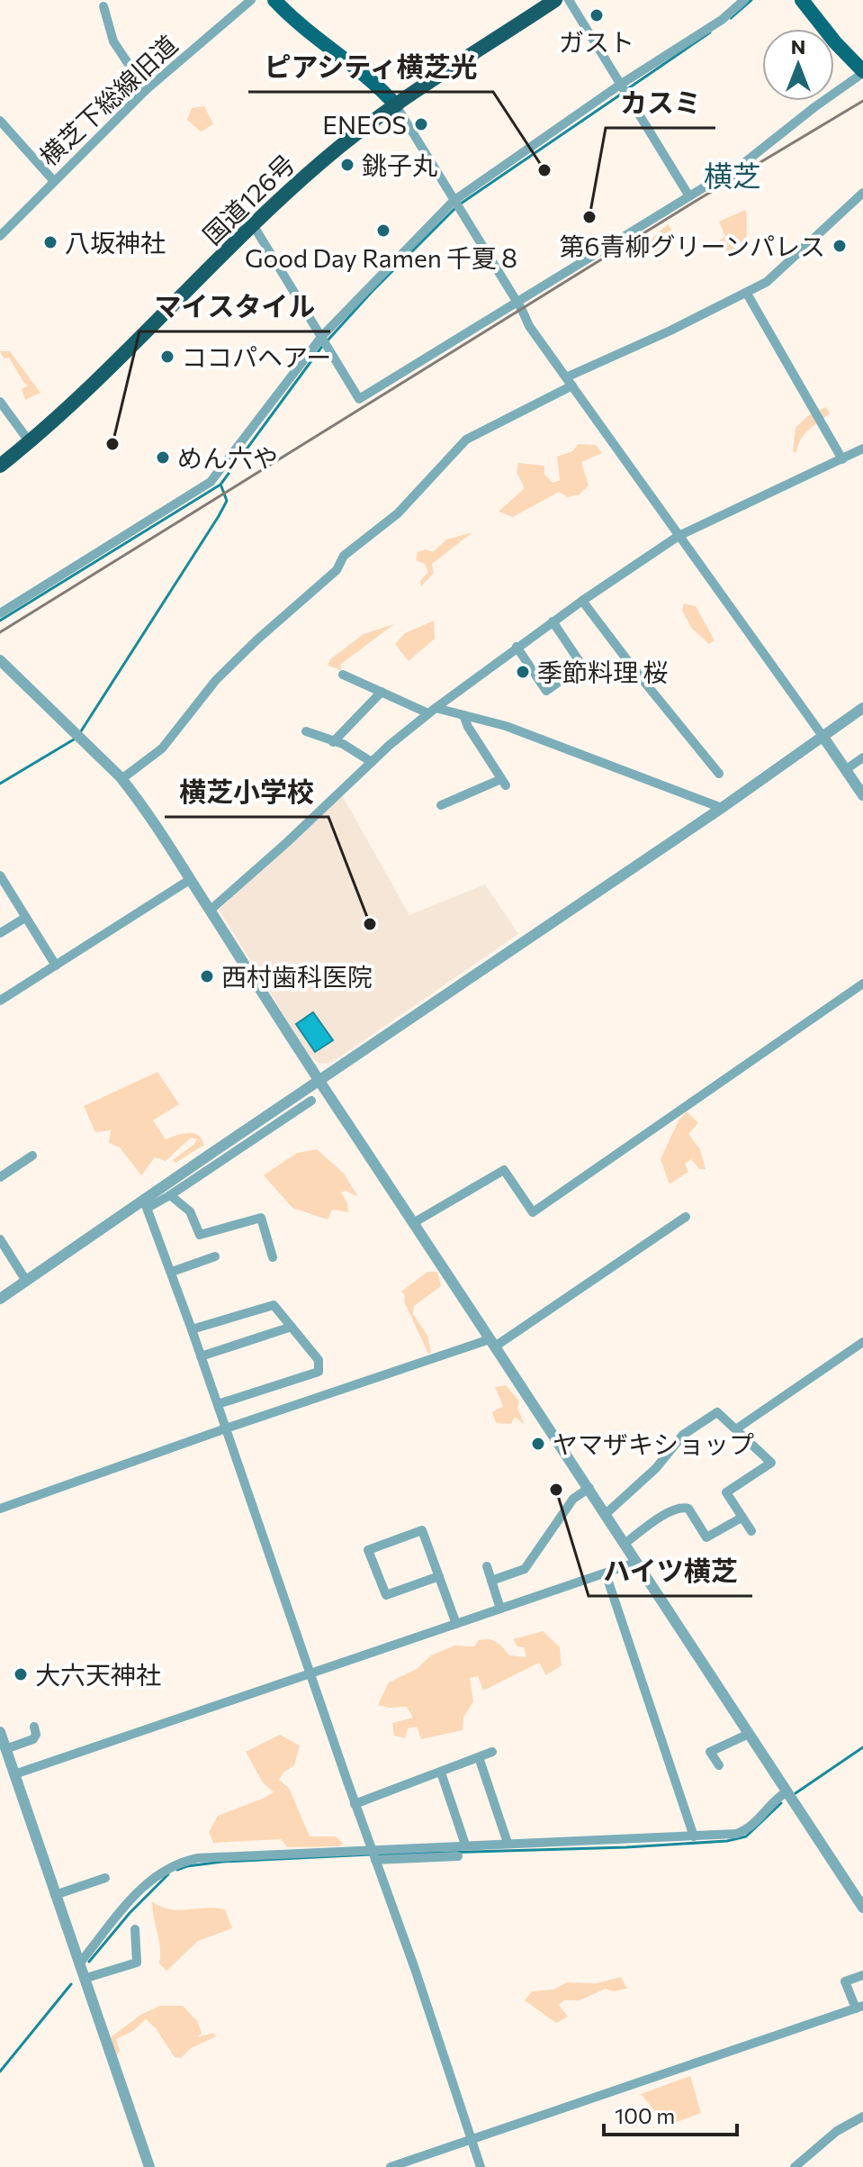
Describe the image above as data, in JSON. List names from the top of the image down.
{
  "streets": {
    "highway": ["国道126号"],
    "street": ["横芝下総線旧道"]
  },
  "districts": ["横芝"],
  "places": [
    "ガスト",
    "ENEOS",
    "銚子丸",
    "ピアシティ横芝光",
    "カスミ",
    "Good Day Ramen 千夏８",
    "八坂神社",
    "第6青柳グリーンパレス",
    "ココパヘアー",
    "マイスタイル",
    "めん六や",
    "季節料理 桜",
    "横芝小学校",
    "西村歯科医院",
    "ヤマザキショップ",
    "ハイツ横芝",
    "大六天神社"
  ],
  "scale_bar": "100 m",
  "north": "top"
}
